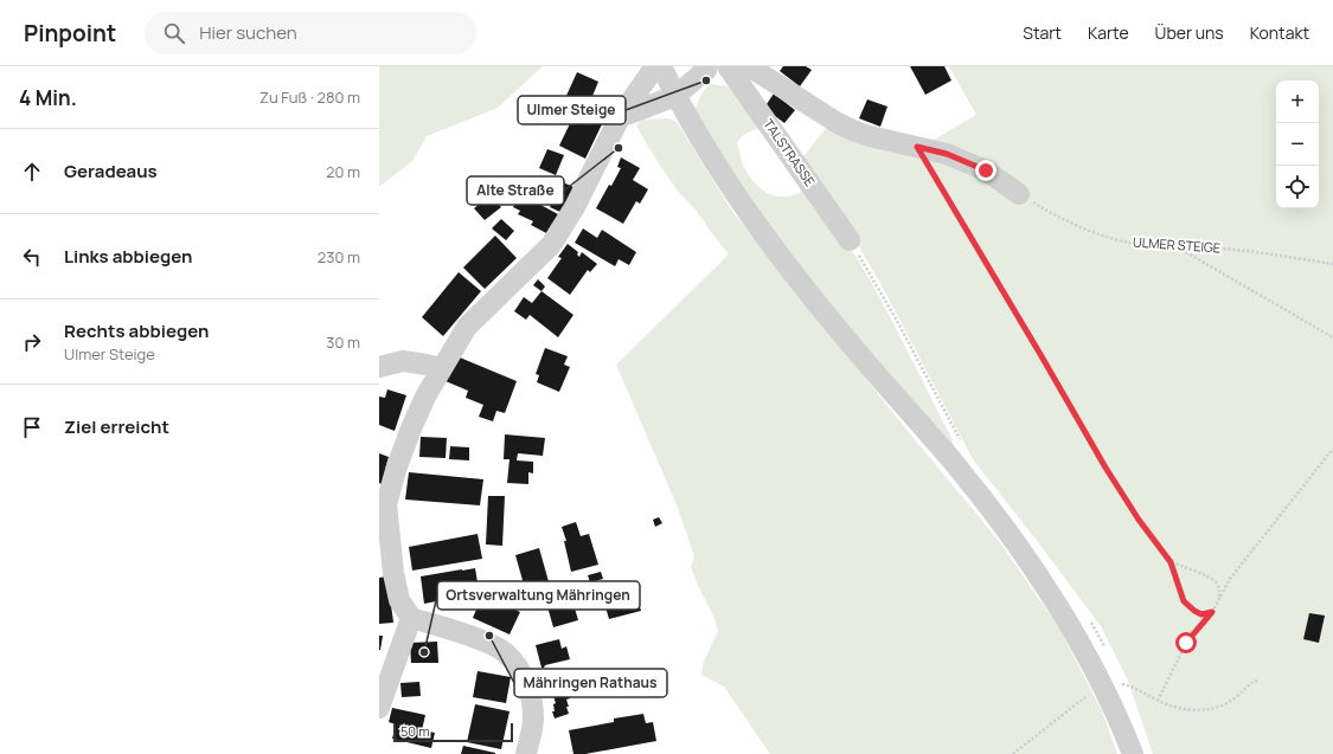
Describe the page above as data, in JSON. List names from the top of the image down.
{
  "streets": {
    "street": ["TALSTRASSE"],
    "path": ["ULMER STEIGE"]
  },
  "places": [
    "Ulmer Steige",
    "Alte Straße",
    "Mähringen Rathaus",
    "Ortsverwaltung Mähringen"
  ],
  "scale_bar": "50 m",
  "page": {
    "header": "Pinpoint",
    "search": "Hier suchen",
    "nav": [
      "Start",
      "Karte",
      "Über uns",
      "Kontakt"
    ],
    "heading": ["4 Min.", "Zu Fuß · 280 m"],
    "map_buttons": ["+", "−"],
    "list": [
      ["Geradeaus", "20 m"],
      ["Links abbiegen", "230 m"],
      ["Rechts abbiegen", "Ulmer Steige", "30 m"],
      "Ziel erreicht"
    ],
    "scale": "50 m"
  }
}
